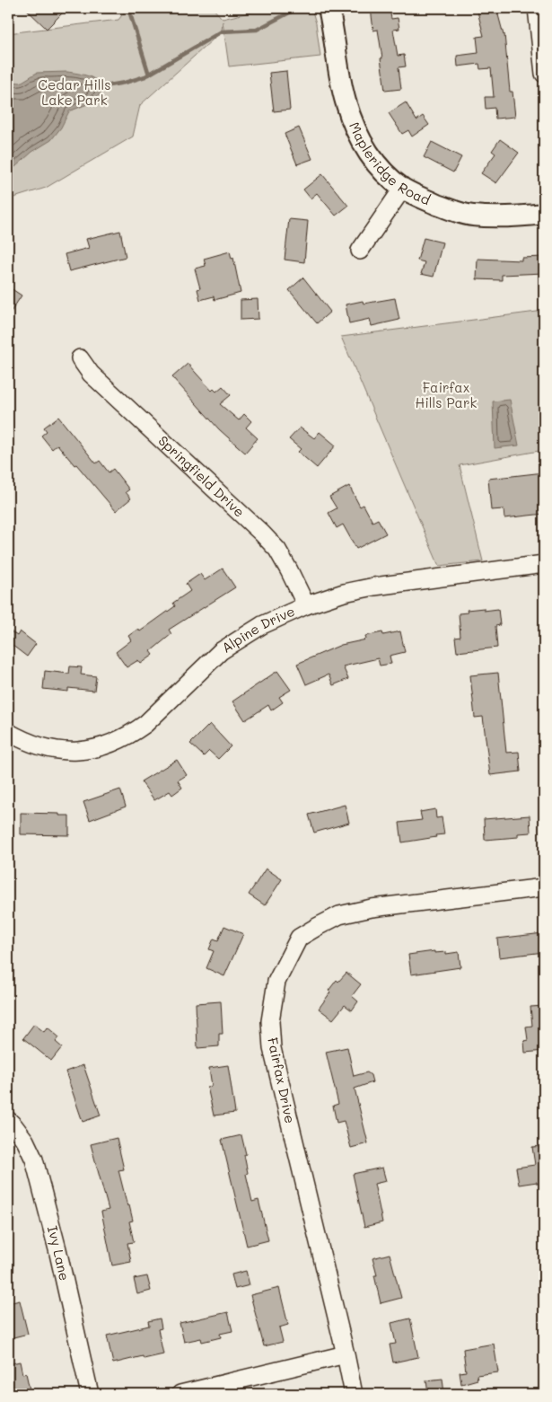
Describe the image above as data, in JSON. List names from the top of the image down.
{
  "streets": {
    "street": [
      "Mapleridge Road",
      "Springfield Drive",
      "Alpine Drive",
      "Fairfax Drive",
      "Ivy Lane"
    ]
  },
  "crossings": [
    ["Springfield Drive", "Alpine Drive"]
  ],
  "parks": ["Cedar Hills Lake Park", "Fairfax Hills Park"]
}
